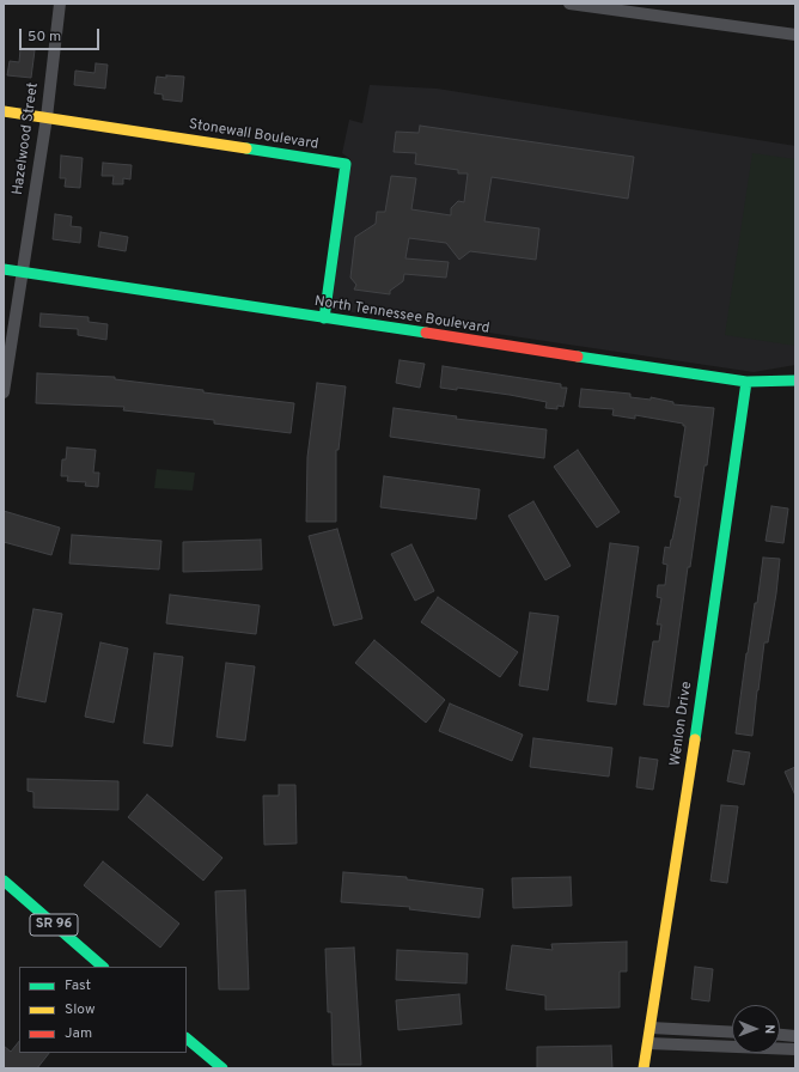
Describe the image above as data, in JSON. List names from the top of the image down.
{
  "streets": {
    "street": [
      "Stonewall Boulevard",
      "Hazelwood Street",
      "North Tennessee Boulevard",
      "Wenlon Drive",
      "SR 96"
    ]
  },
  "crossings": [
    ["Stonewall Boulevard", "Hazelwood Street"],
    ["Stonewall Boulevard", "North Tennessee Boulevard"],
    ["Hazelwood Street", "North Tennessee Boulevard"],
    ["North Tennessee Boulevard", "Wenlon Drive"]
  ],
  "legend": ["Fast", "Slow", "Jam"],
  "scale_bar": "50 m",
  "north": "right"
}
